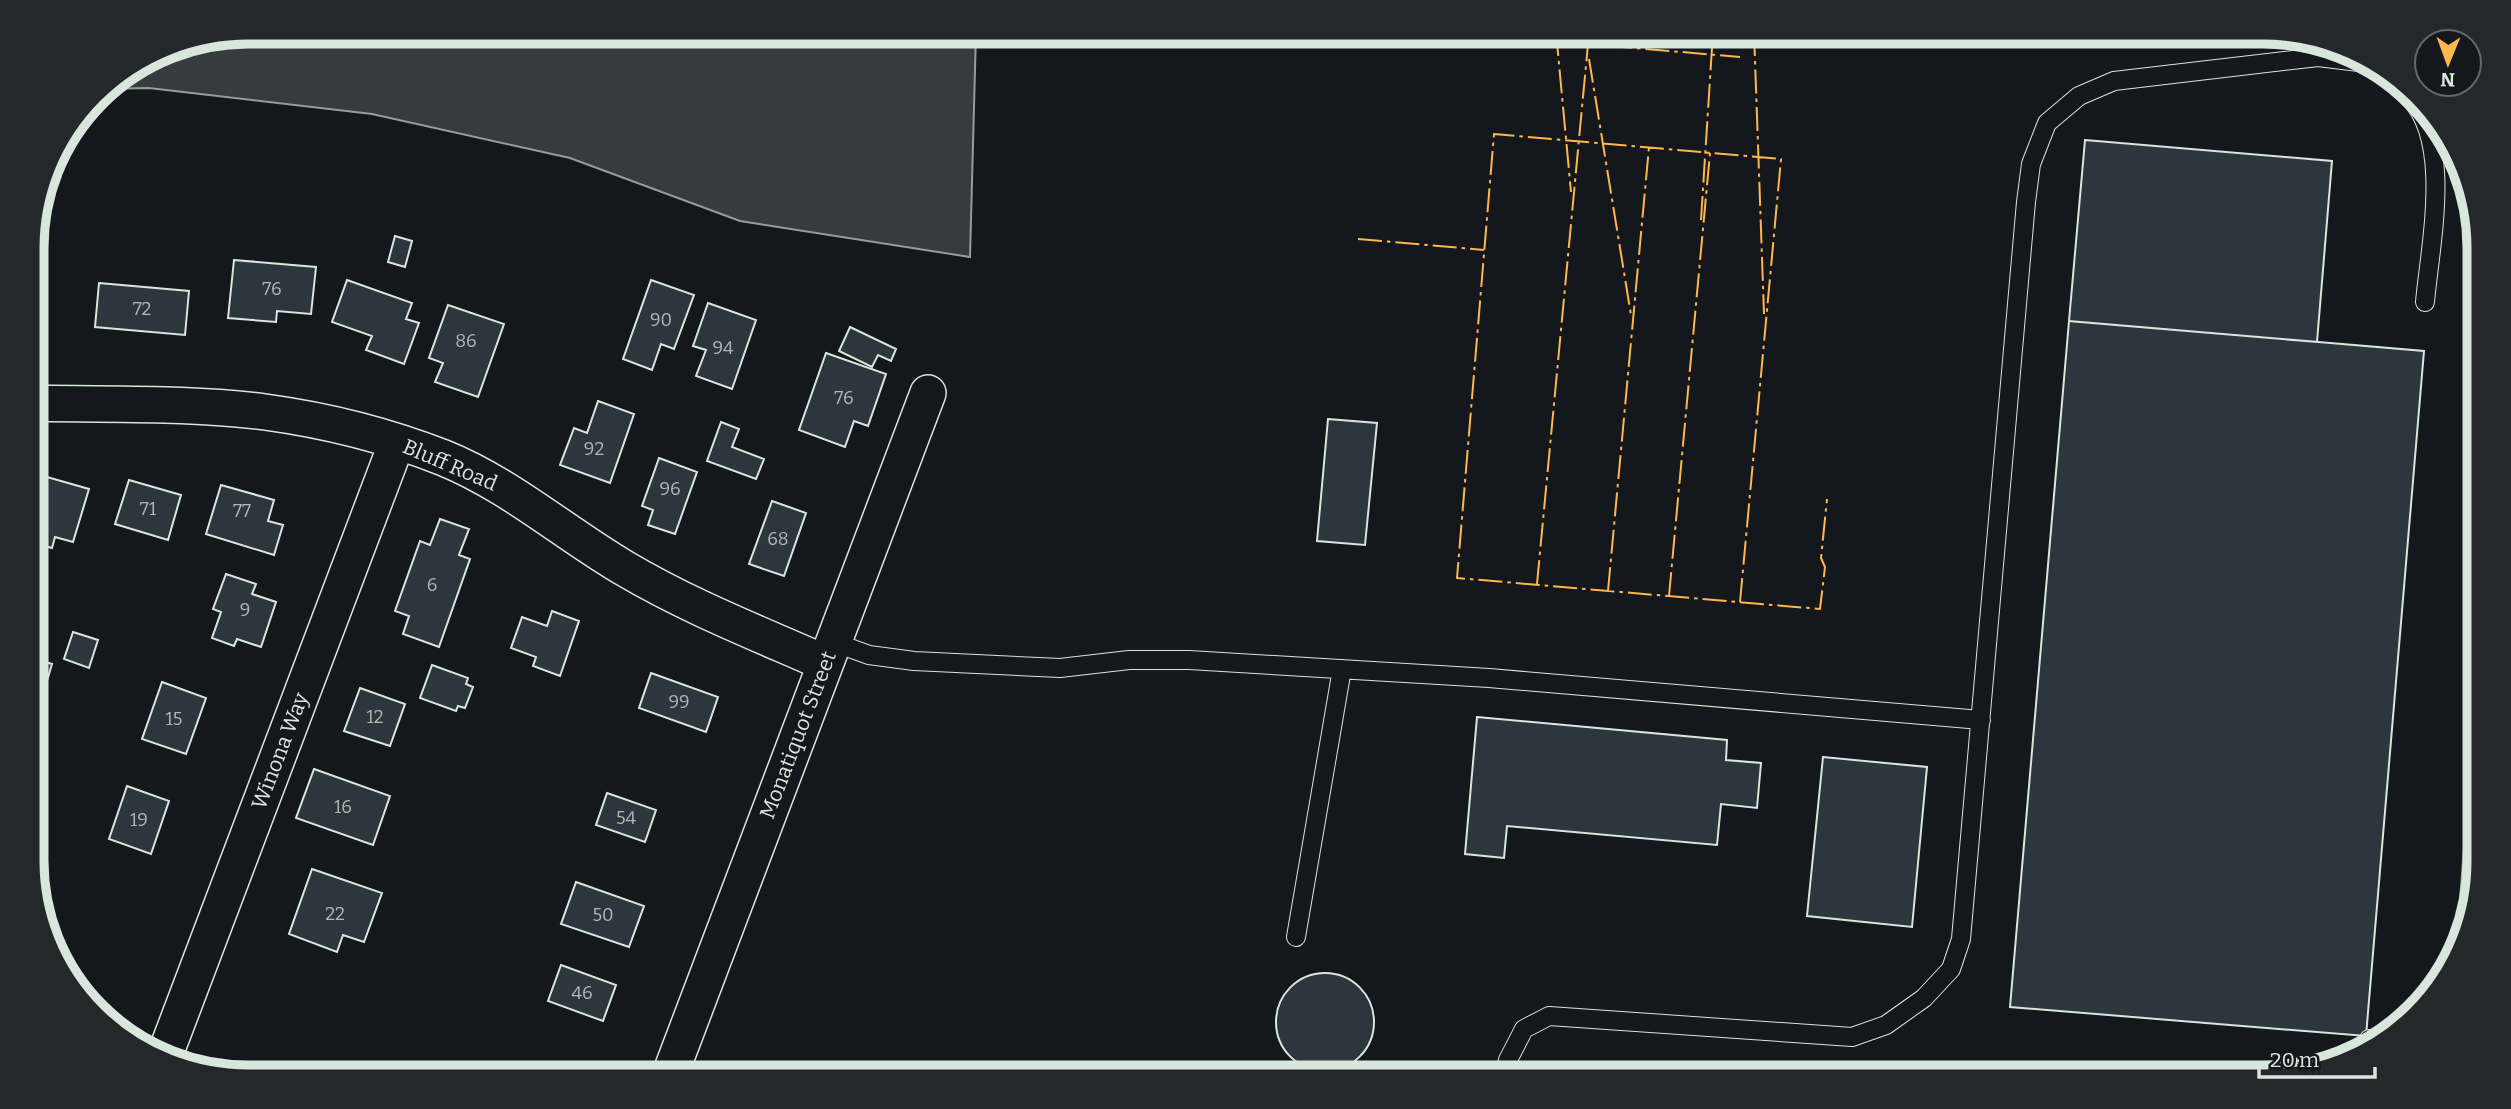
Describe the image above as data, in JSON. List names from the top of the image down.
{
  "streets": {
    "street": ["Bluff Road", "Monatiquot Street", "Winona Way"]
  },
  "crossings": [
    ["Bluff Road", "Monatiquot Street"],
    ["Bluff Road", "Winona Way"]
  ],
  "house_numbers": [
    "76",
    "72",
    "90",
    "86",
    "94",
    "76",
    "92",
    "96",
    "71",
    "77",
    "68",
    "6",
    "9",
    "99",
    "12",
    "15",
    "16",
    "54",
    "19",
    "22",
    "50",
    "46"
  ],
  "scale_bar": "20 m",
  "north": "bottom"
}
